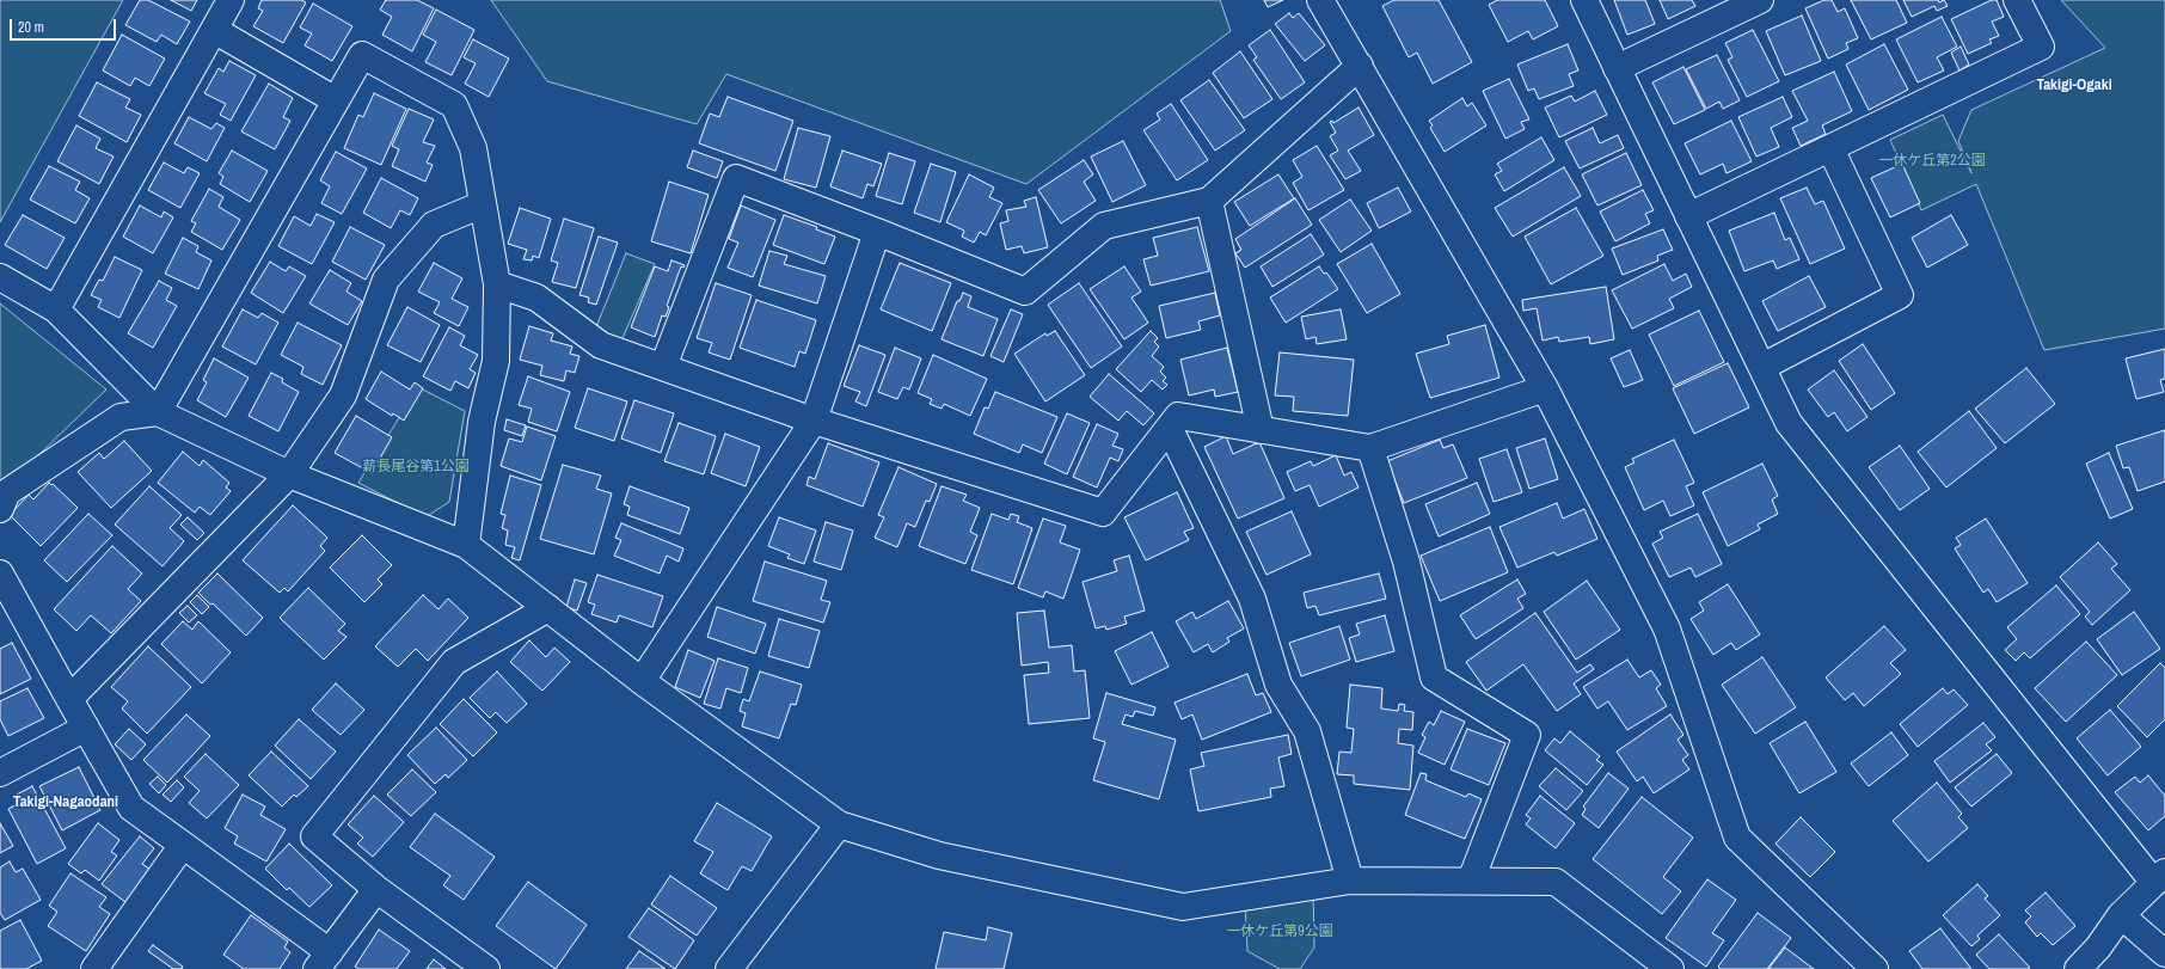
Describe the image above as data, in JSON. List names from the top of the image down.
{
  "districts": ["Takigi-Ogaki", "Takigi-Nagaodani"],
  "parks": ["一休ケ丘第2公園", "薪長尾谷第1公園", "一休ケ丘第9公園"],
  "scale_bar": "20 m"
}
